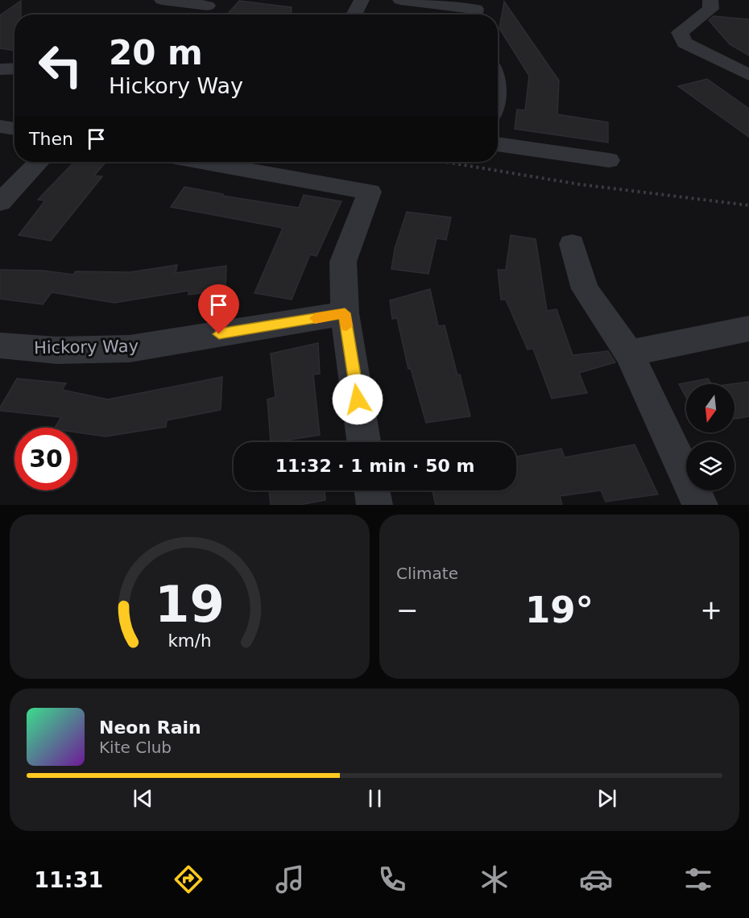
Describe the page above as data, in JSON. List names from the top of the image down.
{
  "streets": {
    "street": ["Hickory Way"]
  },
  "north": "bottom",
  "page": {
    "turn": ["20 m", "Hickory Way"],
    "then": "Then",
    "limit": "30",
    "trip": "11:32 · 1 min · 50 m",
    "tile": "Climate",
    "heat": ["−", "19°", "+"],
    "song": ["Neon Rain", "Kite Club"],
    "tabs": "11:31",
    "gauge": ["19", "km/h"]
  }
}
